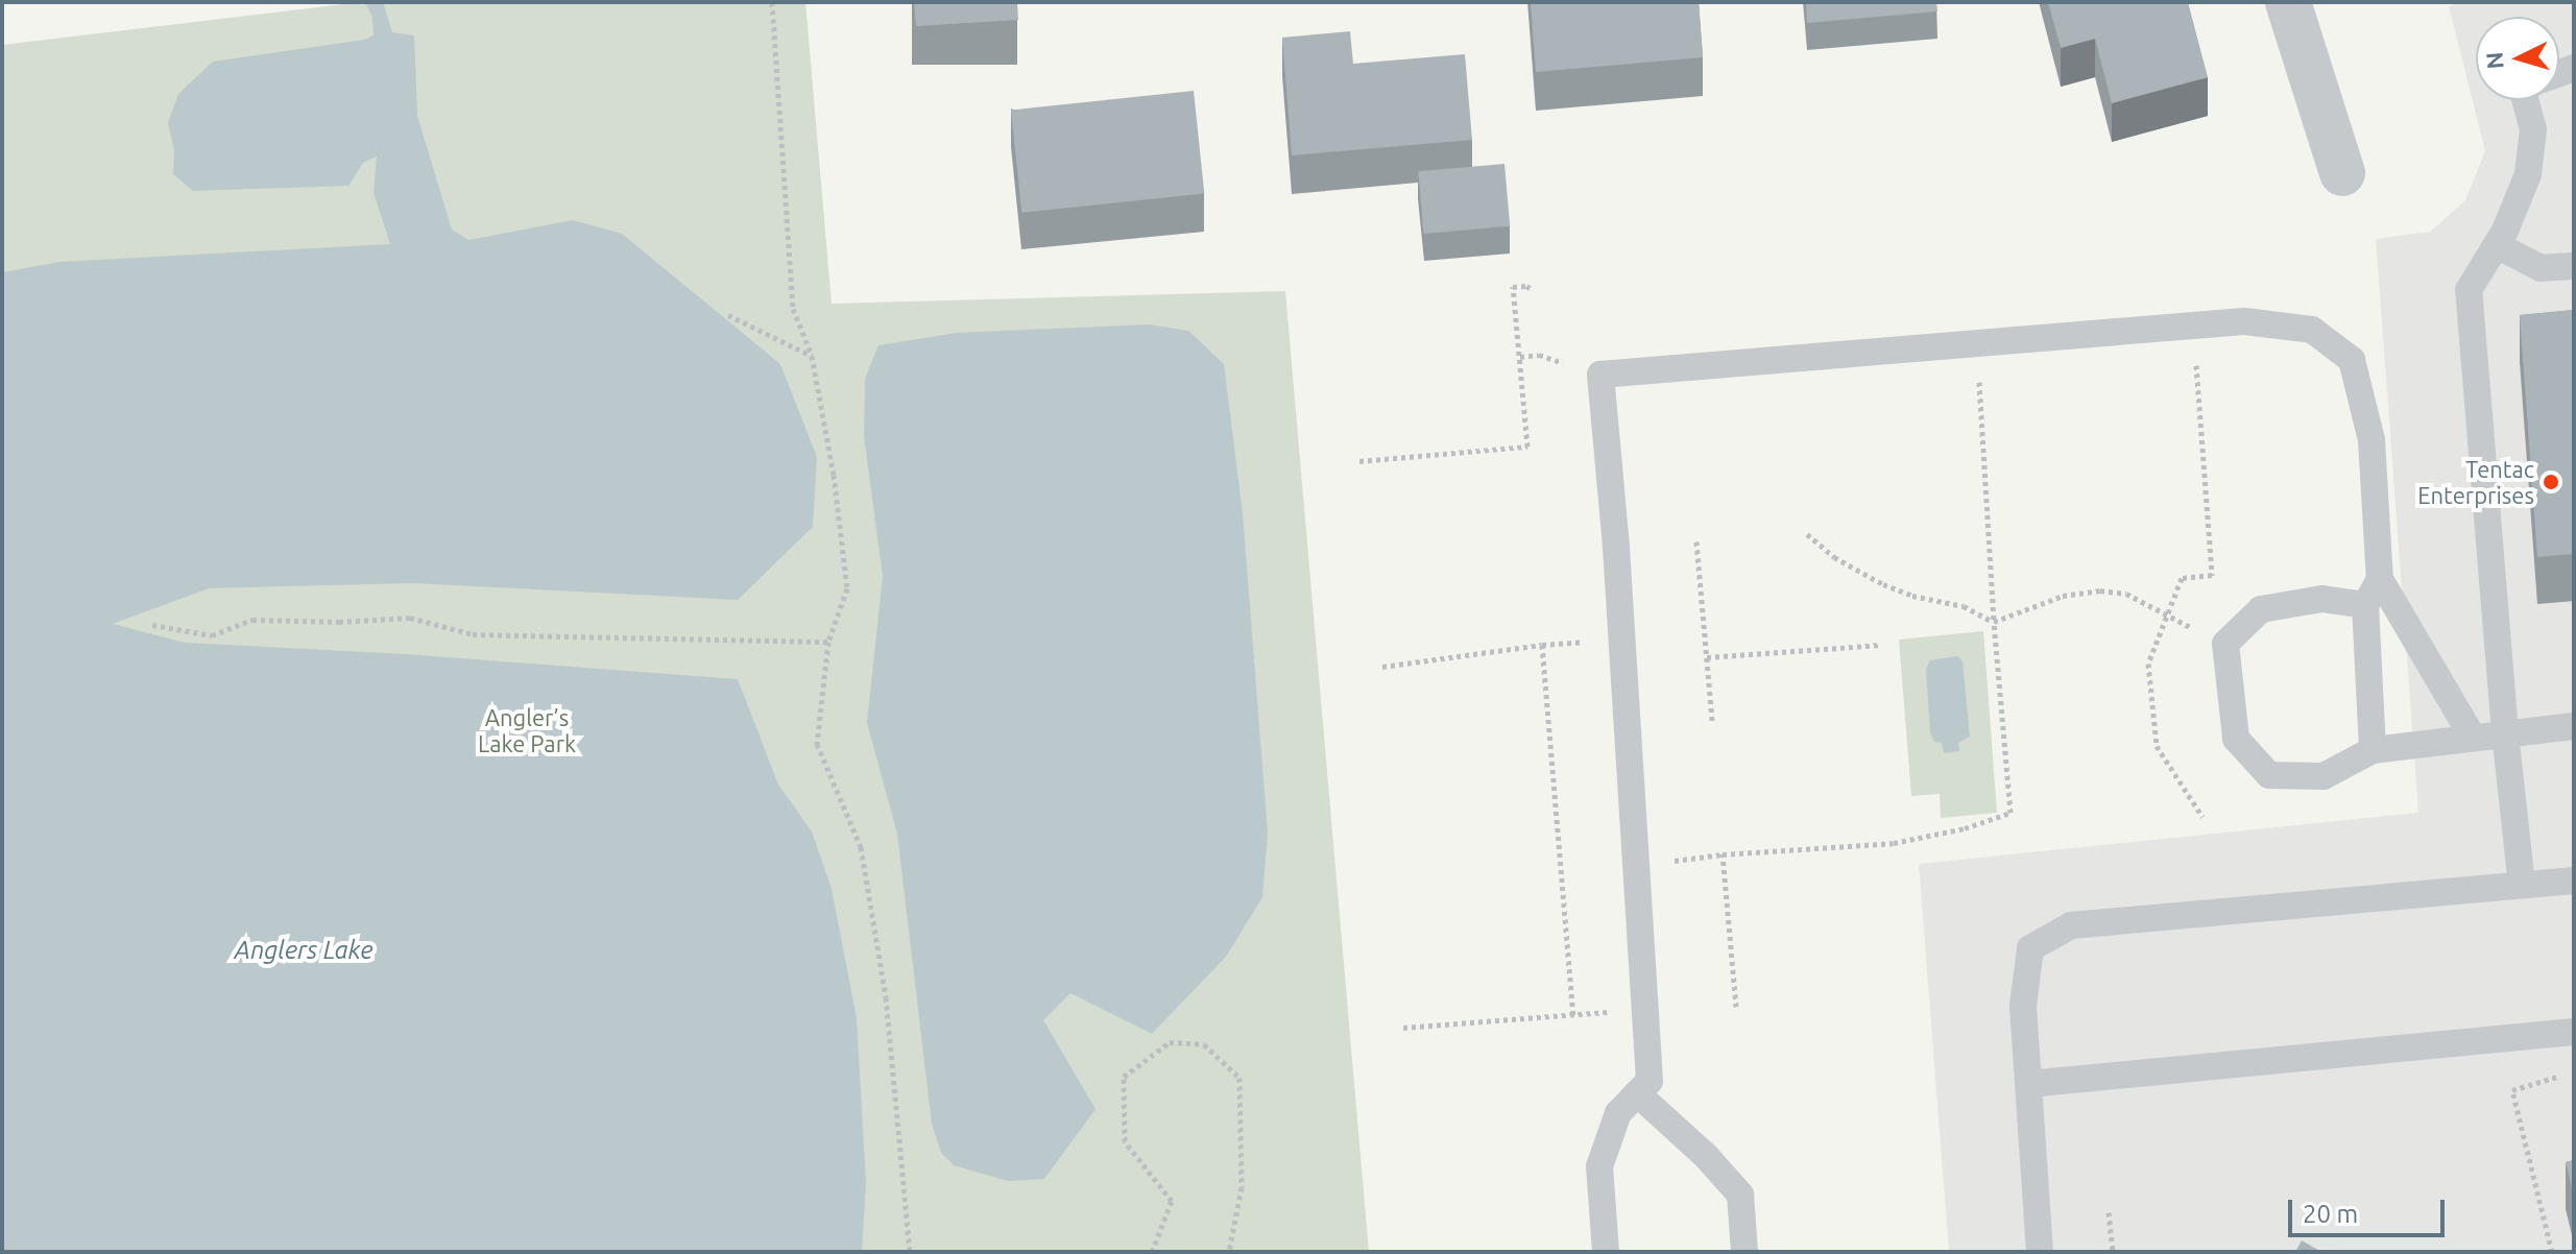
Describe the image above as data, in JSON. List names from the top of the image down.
{
  "water": ["Anglers Lake"],
  "parks": ["Angler’s Lake Park"],
  "places": ["Tentac Enterprises"],
  "scale_bar": "20 m",
  "north": "left"
}
